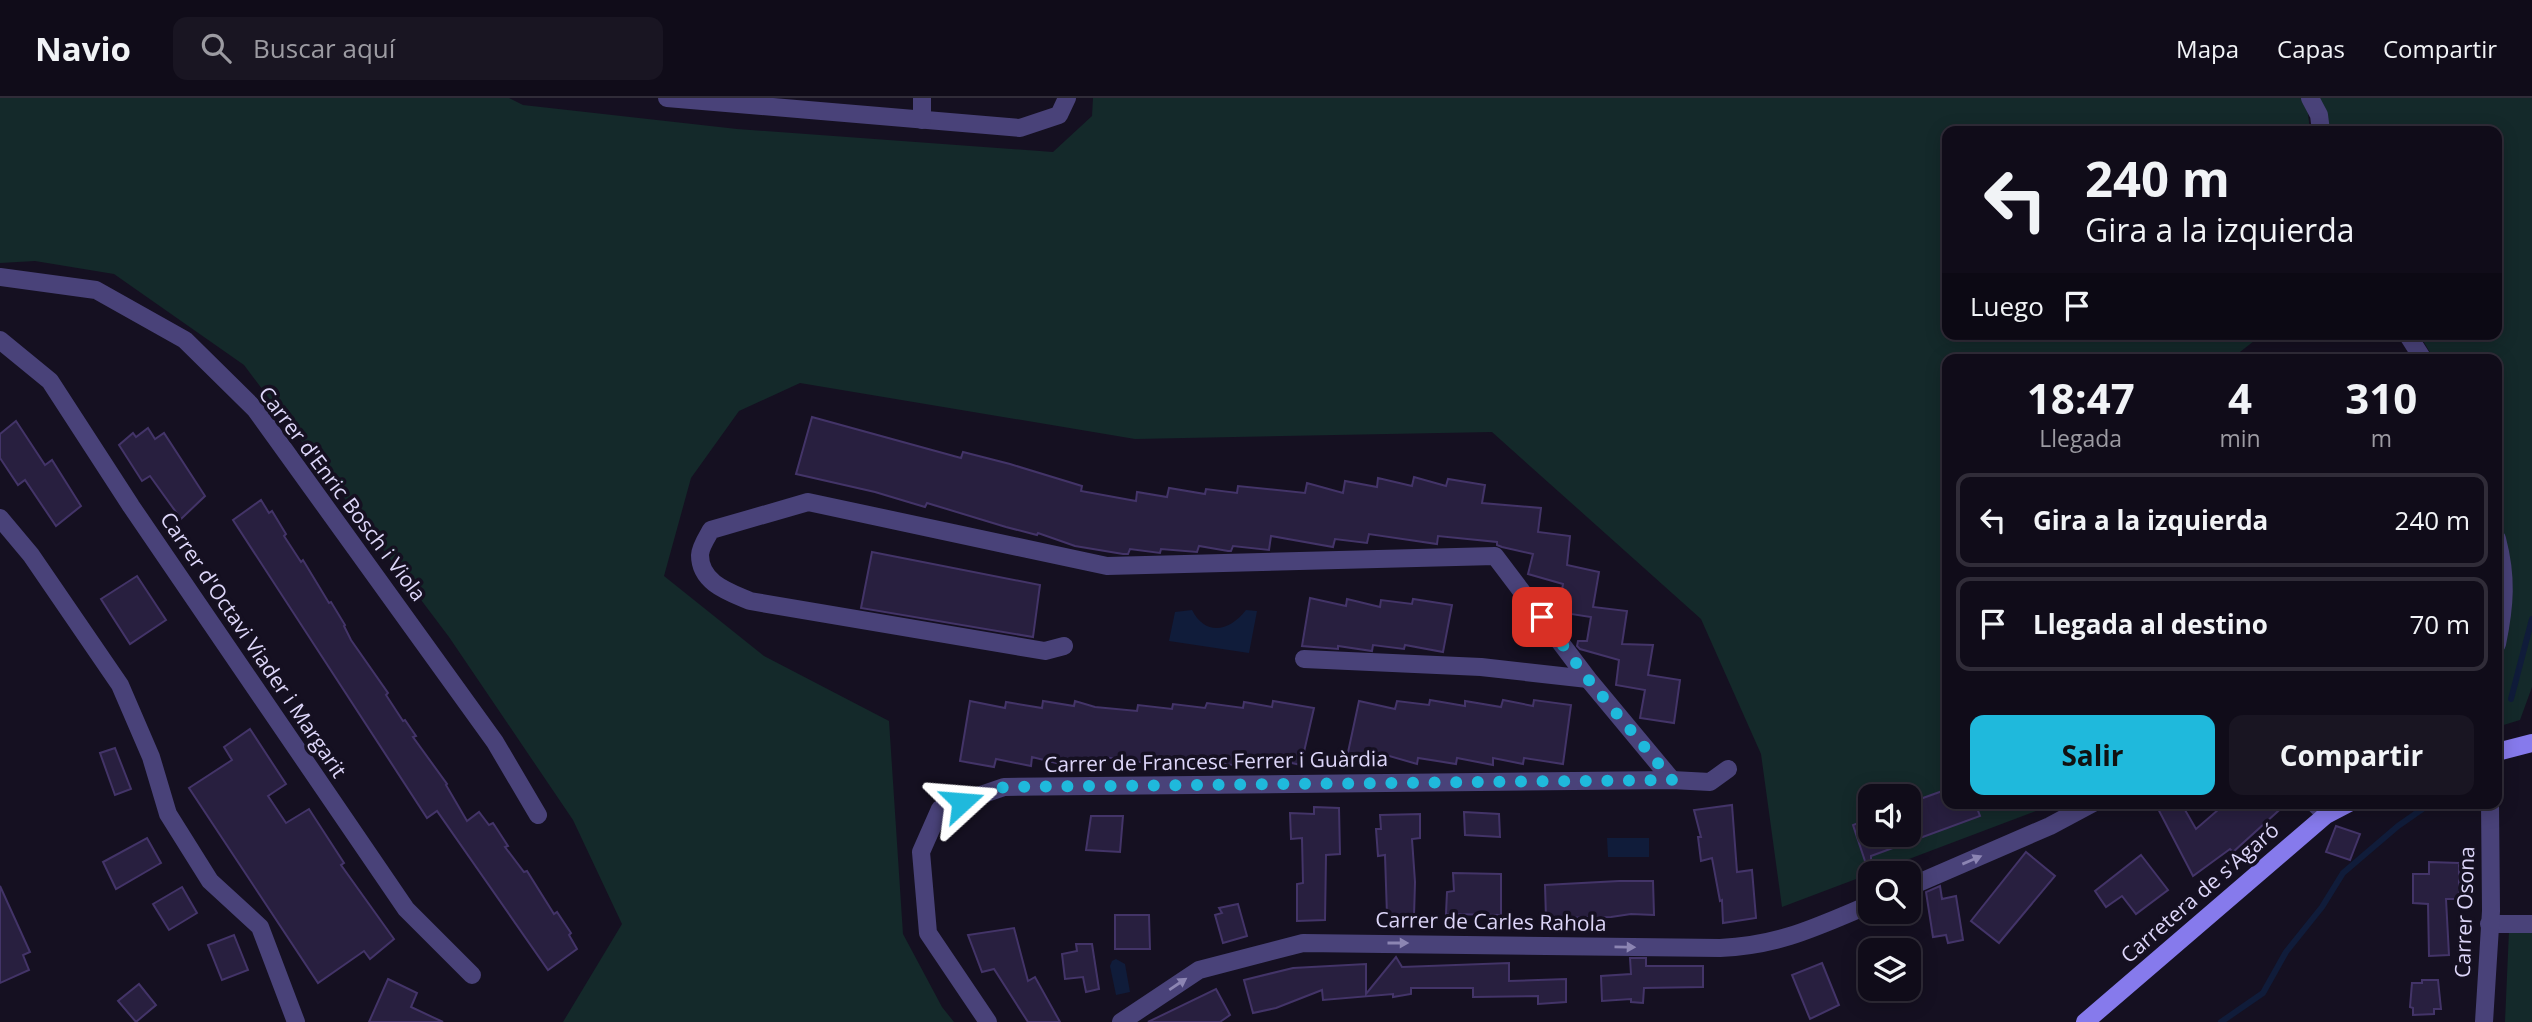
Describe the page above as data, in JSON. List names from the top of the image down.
{
  "streets": {
    "street": [
      "Carrer d'Enric Bosch i Viola",
      "Carrer d'Octavi Viader i Margarit",
      "Carrer de Francesc Ferrer i Guàrdia",
      "Carretera de s'Agaró",
      "Carrer Osona",
      "Carrer de Carles Rahola"
    ]
  },
  "one_way": ["Carrer de Carles Rahola"],
  "page": {
    "header": "Navio",
    "search": "Buscar aquí",
    "nav": ["Mapa", "Capas", "Compartir"],
    "turn": ["240 m", "Gira a la izquierda"],
    "then": "Luego",
    "eta": [
      "18:47",
      "Llegada",
      "4",
      "min",
      "310",
      "m"
    ],
    "list": [
      {
        "name": "Gira a la izquierda",
        "value": "240 m"
      },
      {
        "name": "Llegada al destino",
        "value": "70 m"
      }
    ],
    "buttons": ["Salir", "Compartir"]
  }
}
